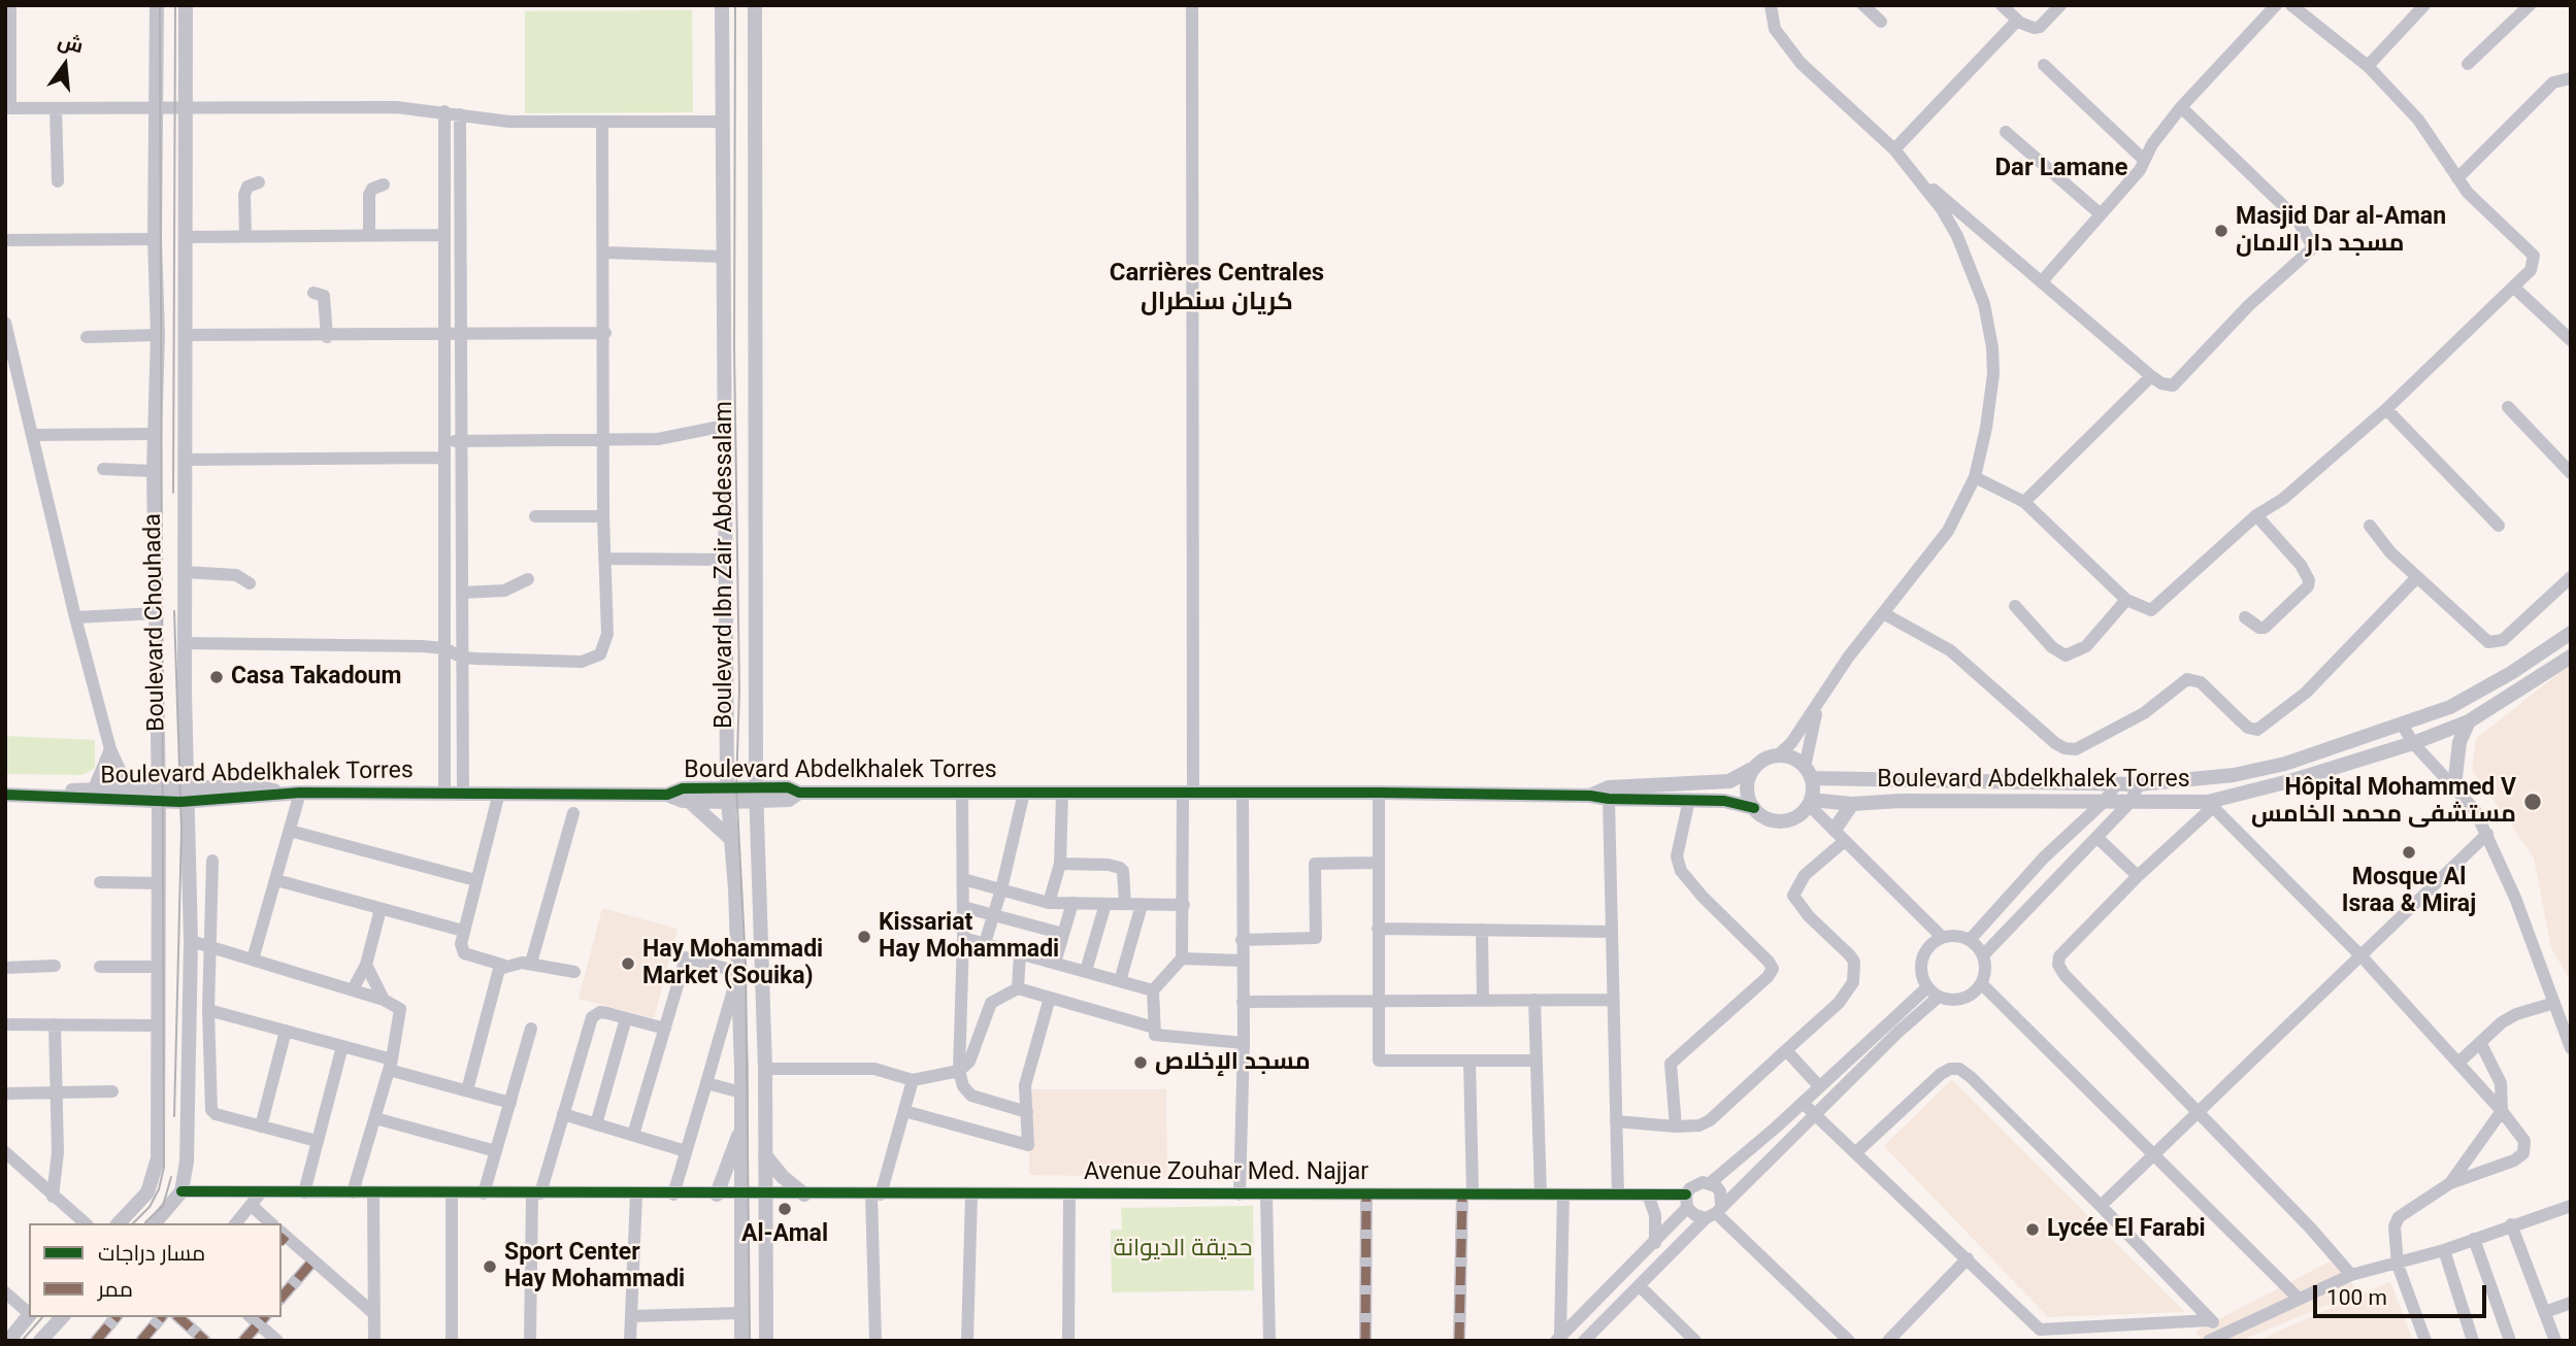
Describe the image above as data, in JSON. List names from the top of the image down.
{
  "streets": {
    "street": [
      "Boulevard Ibn Zair Abdessalam",
      "Boulevard Chouhada",
      "Boulevard Abdelkhalek Torres",
      "Avenue Zouhar Med. Najjar"
    ]
  },
  "crossings": [
    ["Boulevard Ibn Zair Abdessalam", "Boulevard Abdelkhalek Torres"],
    ["Boulevard Ibn Zair Abdessalam", "Avenue Zouhar Med. Najjar"],
    ["Boulevard Chouhada", "Boulevard Abdelkhalek Torres"],
    ["Boulevard Chouhada", "Avenue Zouhar Med. Najjar"]
  ],
  "districts": ["Dar Lamane", "Carrières Centrales كريان سنطرال"],
  "parks": ["حديقة الديوانة"],
  "places": [
    "Masjid Dar al-Aman مسجد دار الامان",
    "Casa Takadoum",
    "Hôpital Mohammed V مستشفى محمد الخامس",
    "Mosque Al Israa & Miraj",
    "Kissariat Hay Mohammadi",
    "Hay Mohammadi Market (Souika)",
    "مسجد الإخلاص",
    "Al-Amal",
    "Lycée El Farabi",
    "Sport Center Hay Mohammadi"
  ],
  "legend": ["مسار دراجات", "ممر"],
  "scale_bar": "100 m",
  "north": "top"
}
